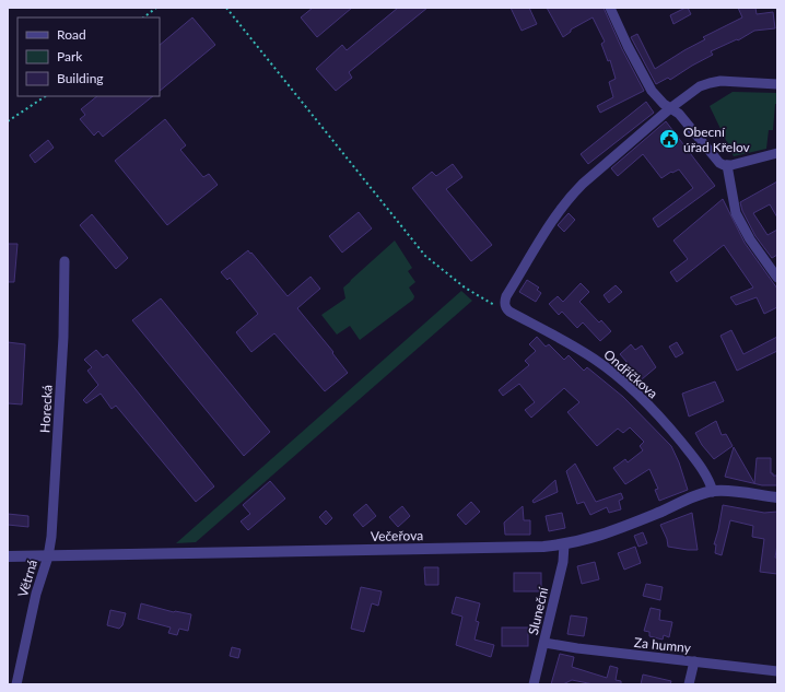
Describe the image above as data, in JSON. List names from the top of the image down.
{
  "streets": {
    "street": [
      "Ondříčkova",
      "Horecká",
      "Večeřova",
      "Větrná",
      "Sluneční",
      "Za humny"
    ]
  },
  "crossings": [
    ["Ondříčkova", "Večeřova"],
    ["Horecká", "Večeřova"],
    ["Horecká", "Větrná"],
    ["Večeřova", "Větrná"],
    ["Večeřova", "Sluneční"],
    ["Sluneční", "Za humny"]
  ],
  "places": {
    "public building": ["Obecní úřad Křelov"]
  },
  "legend": ["Road", "Park", "Building"]
}
